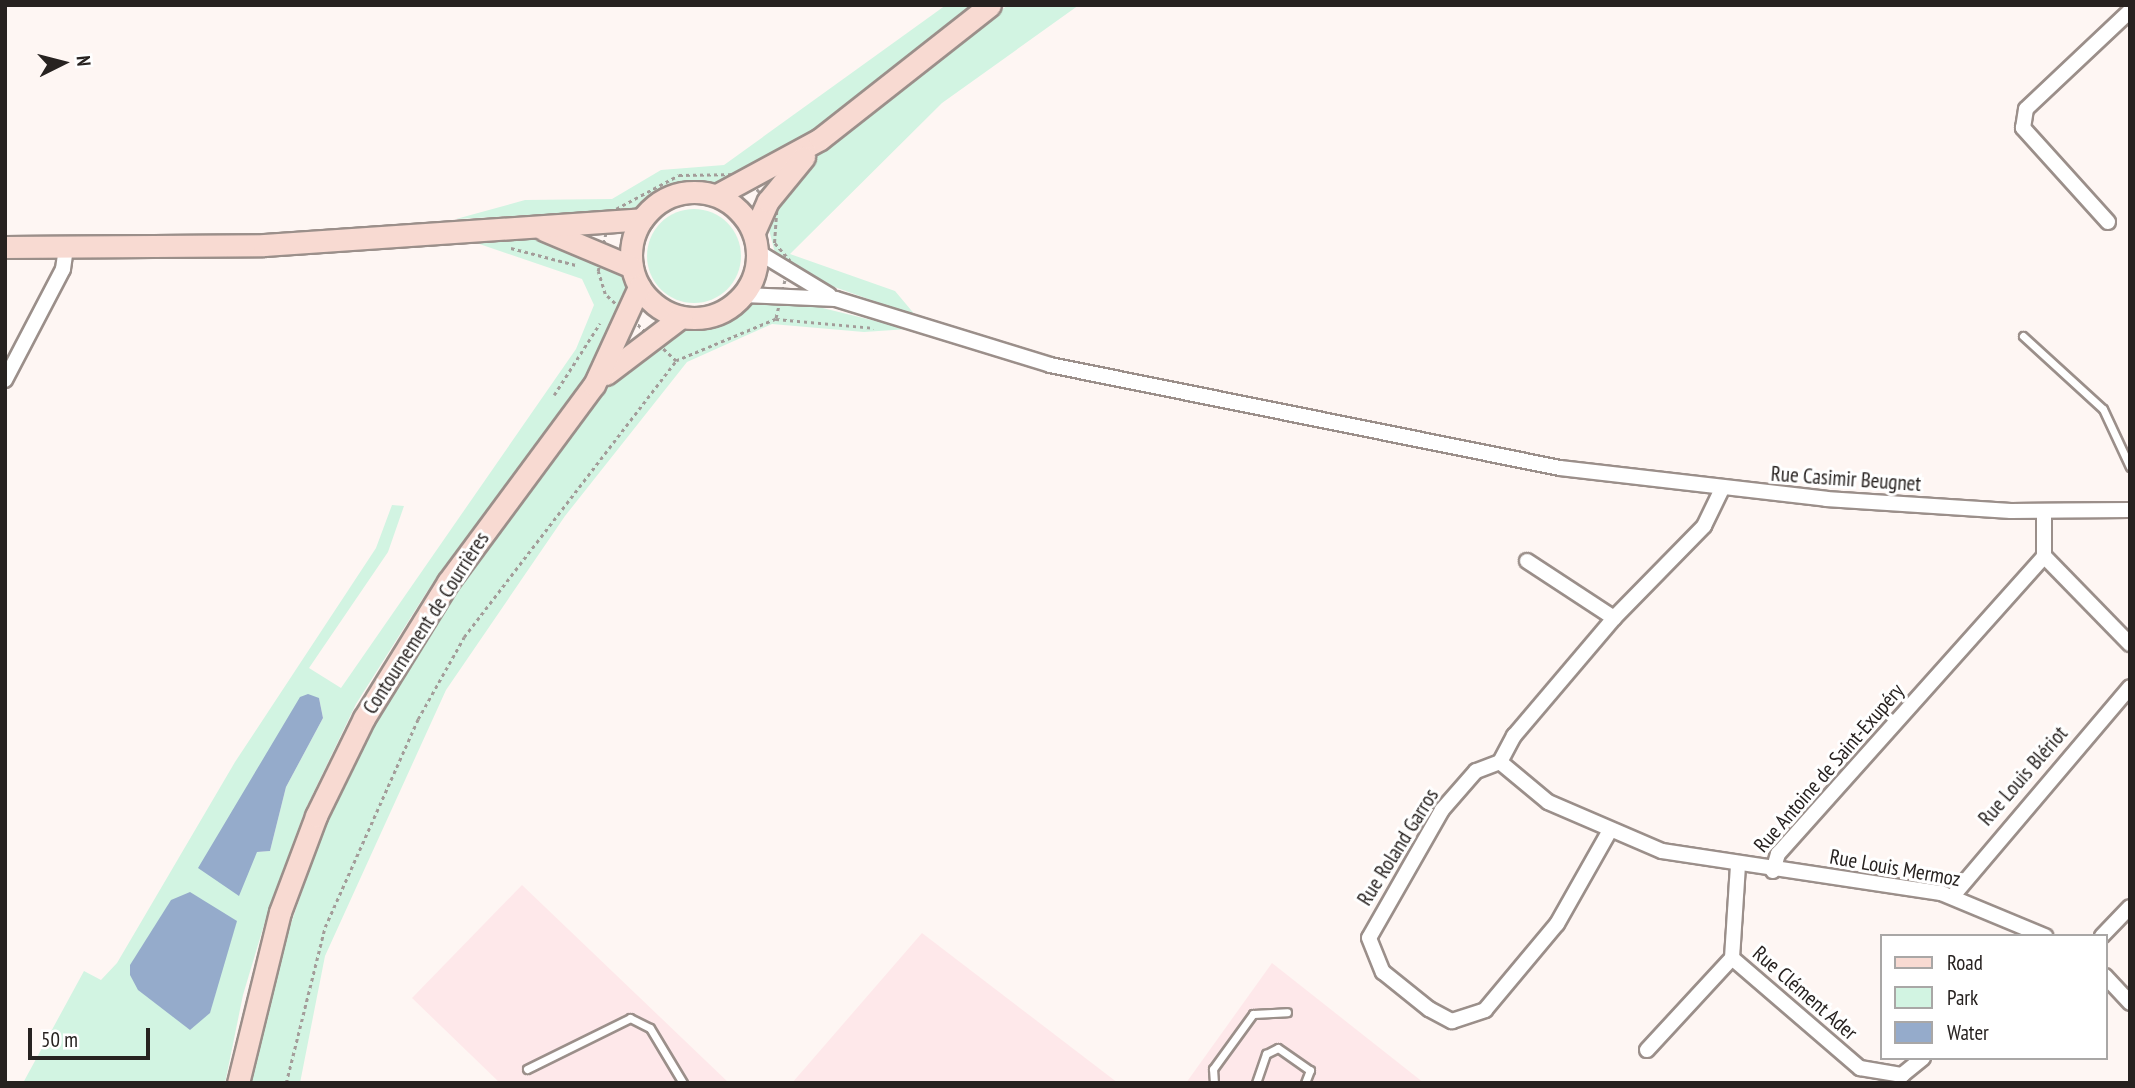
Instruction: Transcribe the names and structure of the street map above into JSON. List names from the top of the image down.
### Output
{
  "streets": {
    "main road": ["Contournement de Courrières"],
    "street": [
      "Rue Casimir Beugnet",
      "Rue Antoine de Saint-Exupéry",
      "Rue Louis Blériot",
      "Rue Roland Garros",
      "Rue Louis Mermoz",
      "Rue Clément Ader"
    ]
  },
  "crossings": [
    ["Rue Antoine de Saint-Exupéry", "Rue Roland Garros"],
    ["Rue Antoine de Saint-Exupéry", "Rue Louis Mermoz"],
    ["Rue Antoine de Saint-Exupéry", "Rue Clément Ader"],
    ["Rue Louis Blériot", "Rue Louis Mermoz"]
  ],
  "legend": ["Road", "Park", "Water"],
  "scale_bar": "50 m",
  "north": "right"
}
